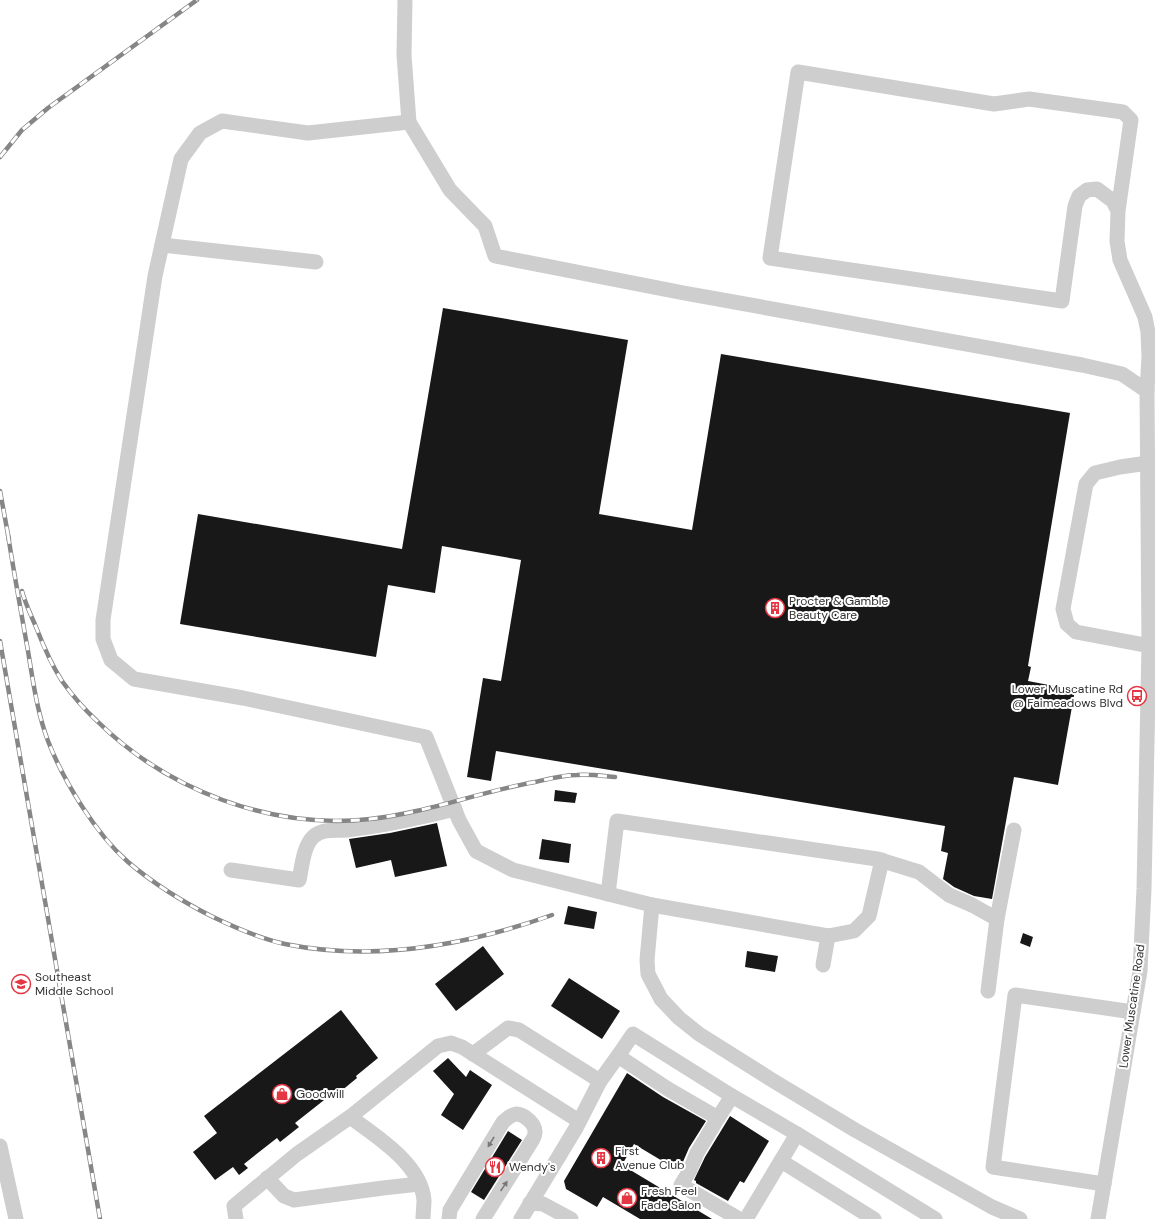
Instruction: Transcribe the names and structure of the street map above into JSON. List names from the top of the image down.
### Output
{
  "streets": {
    "street": ["Lower Muscatine Road"]
  },
  "places": {
    "building": ["Procter & Gamble Beauty Care", "First Avenue Club"],
    "bus stop": ["Lower Muscatine Rd @ Faimeadows Blvd"],
    "school or university": ["Southeast Middle School"],
    "shop": ["Goodwill", "Fresh Feel Fade Salon"],
    "restaurant": ["Wendy's"]
  }
}
